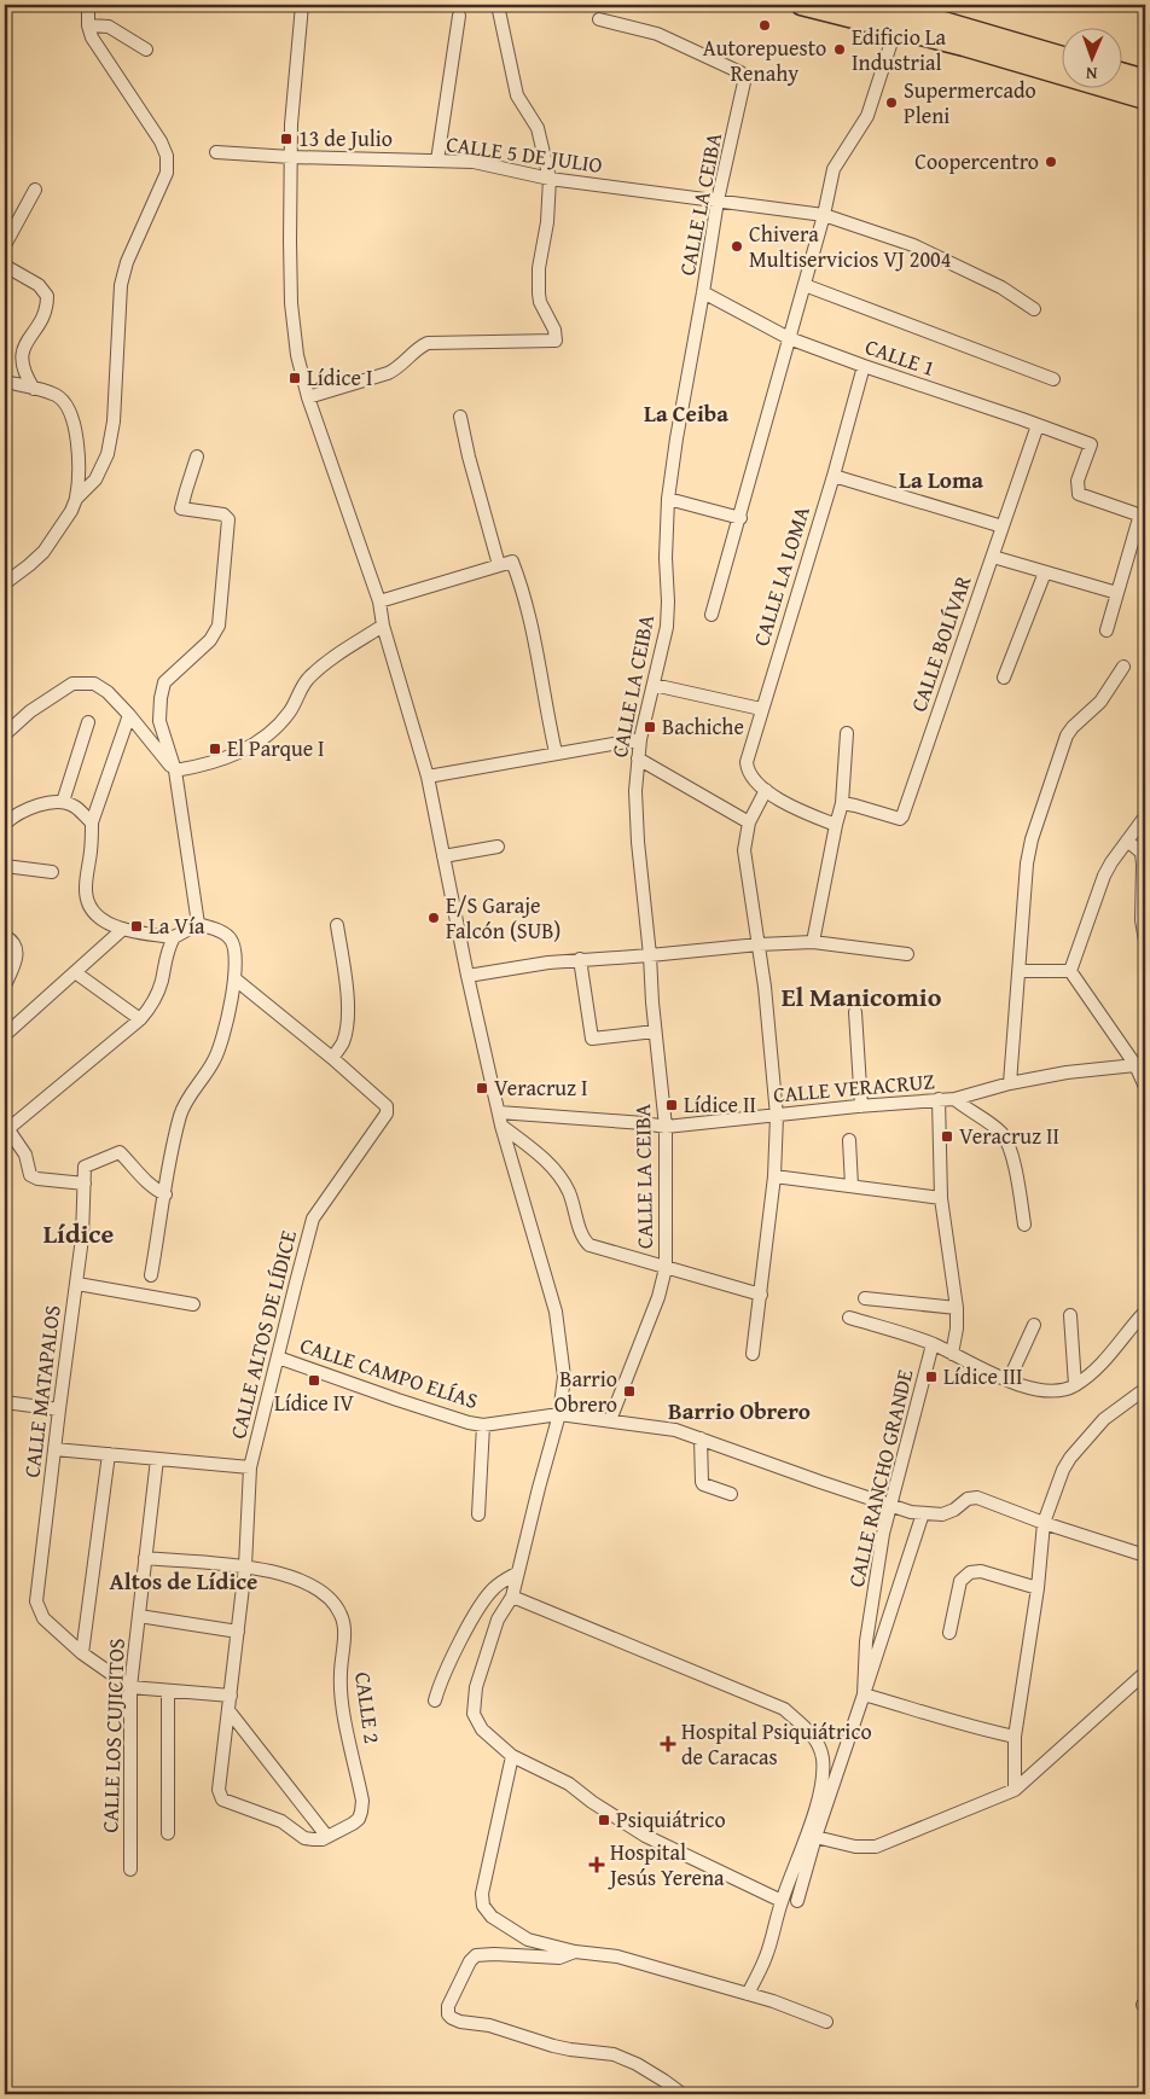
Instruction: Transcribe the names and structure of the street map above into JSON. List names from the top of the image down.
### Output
{
  "streets": {
    "street": [
      "CALLE 5 DE JULIO",
      "CALLE LA CEIBA",
      "CALLE 1",
      "CALLE LA LOMA",
      "CALLE BOLÍVAR",
      "CALLE VERACRUZ",
      "CALLE ALTOS DE LÍDICE",
      "CALLE CAMPO ELÍAS",
      "CALLE MATAPALOS",
      "CALLE RANCHO GRANDE",
      "CALLE 2",
      "CALLE LOS CUJICITOS"
    ]
  },
  "crossings": [
    ["CALLE 5 DE JULIO", "CALLE LA CEIBA"],
    ["CALLE LA CEIBA", "CALLE 1"],
    ["CALLE LA CEIBA", "CALLE VERACRUZ"],
    ["CALLE LA CEIBA", "CALLE CAMPO ELÍAS"],
    ["CALLE 1", "CALLE LA LOMA"],
    ["CALLE 1", "CALLE BOLÍVAR"],
    ["CALLE ALTOS DE LÍDICE", "CALLE CAMPO ELÍAS"],
    ["CALLE ALTOS DE LÍDICE", "CALLE MATAPALOS"],
    ["CALLE ALTOS DE LÍDICE", "CALLE 2"],
    ["CALLE CAMPO ELÍAS", "CALLE RANCHO GRANDE"],
    ["CALLE MATAPALOS", "CALLE LOS CUJICITOS"],
    ["CALLE 2", "CALLE LOS CUJICITOS"]
  ],
  "districts": [
    "La Ceiba",
    "La Loma",
    "El Manicomio",
    "Lídice",
    "Barrio Obrero",
    "Altos de Lídice"
  ],
  "places": {
    "other": [
      "Autorepuesto Renahy",
      "Edificio La Industrial",
      "Supermercado Pleni",
      "Coopercentro",
      "Chivera Multiservicios VJ 2004",
      "E/S Garaje Falcón (SUB)"
    ],
    "transit": [
      "13 de Julio",
      "Lídice I",
      "Bachiche",
      "El Parque I",
      "La Vía",
      "Veracruz I",
      "Lídice II",
      "Veracruz II",
      "Lídice III",
      "Lídice IV",
      "Barrio Obrero",
      "Psiquiátrico"
    ],
    "health": ["Hospital Psiquiátrico de Caracas", "Hospital Jesús Yerena"]
  },
  "north": "bottom"
}
